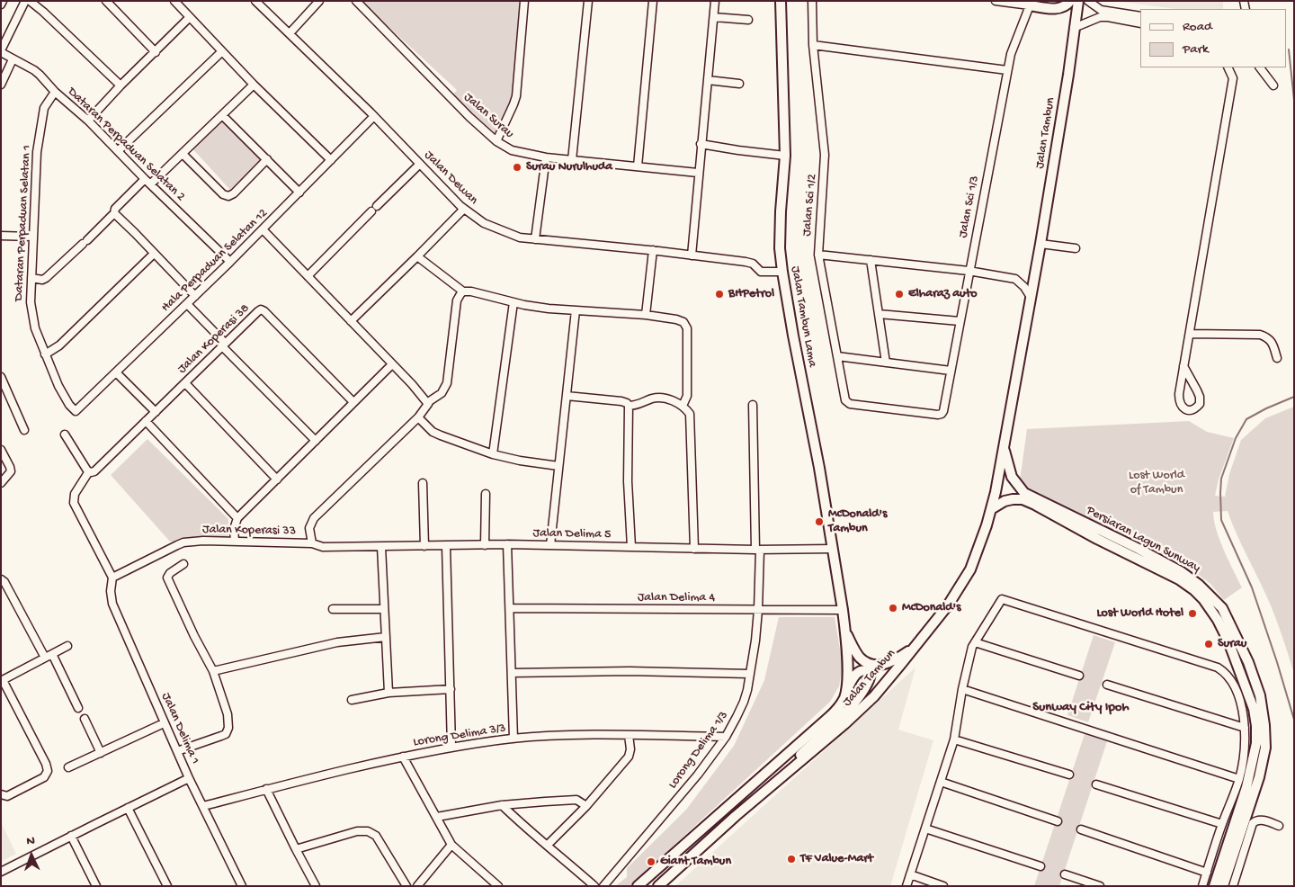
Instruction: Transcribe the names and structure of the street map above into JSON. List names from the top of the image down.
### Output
{
  "streets": {
    "main road": ["Jalan Tambun", "Jalan Tambun Lama", "Persiaran Lagun Sunway"],
    "street": [
      "Jalan Surau",
      "Dataran Perpaduan Selatan 2",
      "Jalan Dewan",
      "Jalan Sci 1/2",
      "Jalan Sci 1/3",
      "Dataran Perpaduan Selatan 1",
      "Hala Perpaduan Selatan 12",
      "Jalan Koperasi 38",
      "Jalan Koperasi 33",
      "Jalan Delima 5",
      "Jalan Delima 4",
      "Jalan Delima 1",
      "Lorong Delima 3/3",
      "Lorong Delima 1/3"
    ]
  },
  "crossings": [
    ["Jalan Tambun", "Persiaran Lagun Sunway"],
    ["Dataran Perpaduan Selatan 2", "Dataran Perpaduan Selatan 1"],
    ["Dataran Perpaduan Selatan 2", "Hala Perpaduan Selatan 12"],
    ["Jalan Dewan", "Hala Perpaduan Selatan 12"],
    ["Jalan Dewan", "Jalan Tambun Lama"],
    ["Jalan Sci 1/2", "Jalan Sci 1/3"],
    ["Dataran Perpaduan Selatan 1", "Hala Perpaduan Selatan 12"],
    ["Jalan Tambun Lama", "Jalan Delima 5"],
    ["Jalan Tambun Lama", "Jalan Delima 4"],
    ["Jalan Koperasi 33", "Jalan Delima 5"],
    ["Jalan Koperasi 33", "Jalan Delima 1"],
    ["Jalan Delima 5", "Lorong Delima 1/3"],
    ["Jalan Delima 4", "Lorong Delima 1/3"],
    ["Jalan Delima 1", "Lorong Delima 3/3"],
    ["Lorong Delima 3/3", "Lorong Delima 1/3"]
  ],
  "districts": ["Sunway City Ipoh"],
  "parks": ["Lost World of Tambun"],
  "places": [
    "Surau Nurulhuda",
    "BHPetrol",
    "Elharaz auto",
    "McDonald's Tambun",
    "McDonald's",
    "Lost World Hotel",
    "Surau",
    "TF Value-Mart",
    "Giant Tambun"
  ],
  "legend": ["Road", "Park"],
  "north": "top"
}
